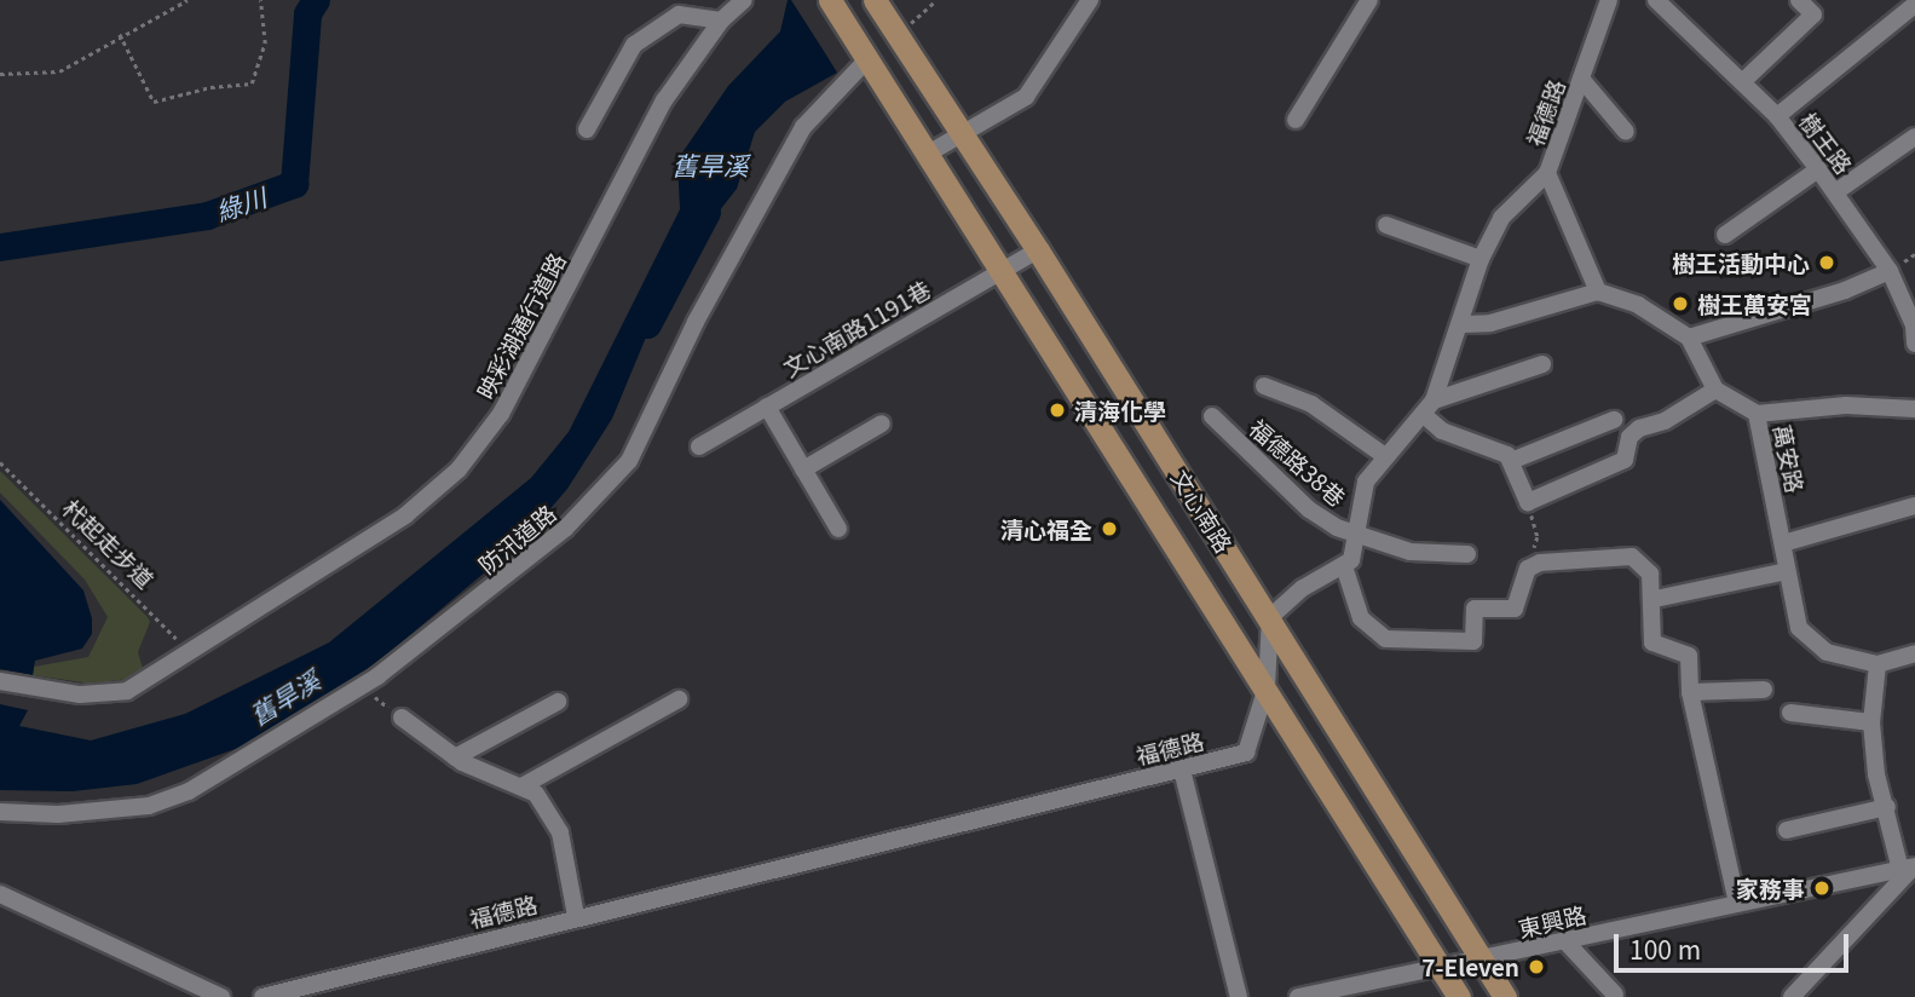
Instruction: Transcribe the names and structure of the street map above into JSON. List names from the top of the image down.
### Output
{
  "streets": {
    "main road": ["文心南路"],
    "street": [
      "福德路",
      "樹王路",
      "映彩湖通行道路",
      "文心南路1191巷",
      "萬安路",
      "福德路38巷",
      "防汛道路",
      "東興路"
    ],
    "path": ["杙起走步道"]
  },
  "crossings": [
    ["福德路", "福德路38巷"],
    ["福德路", "文心南路"],
    ["映彩湖通行道路", "杙起走步道"],
    ["文心南路1191巷", "文心南路"],
    ["文心南路", "防汛道路"],
    ["文心南路", "東興路"]
  ],
  "water": ["舊旱溪", "綠川"],
  "places": [
    "樹王活動中心",
    "樹王萬安宮",
    "清海化學",
    "清心福全",
    "家務事",
    "7-Eleven"
  ],
  "scale_bar": "100 m"
}
